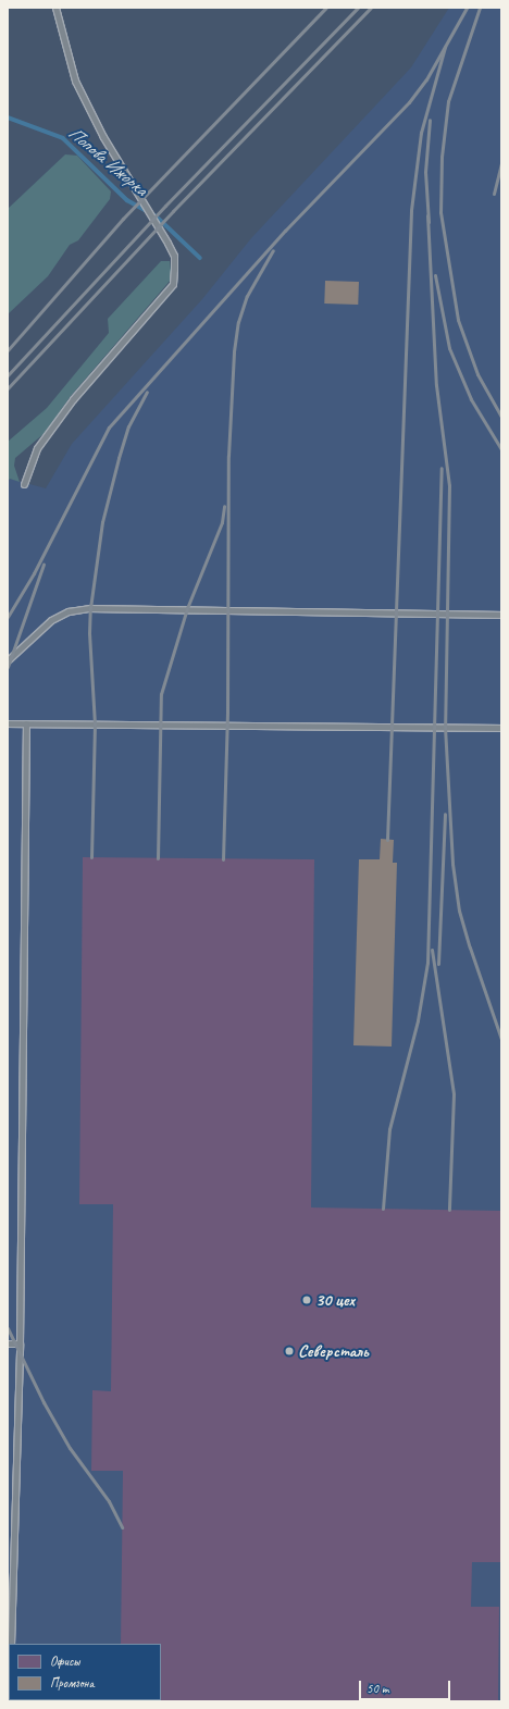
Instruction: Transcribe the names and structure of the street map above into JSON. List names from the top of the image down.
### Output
{
  "water": ["Попова Ижорка"],
  "places": ["30 цех", "Северсталь"],
  "legend": ["Офисы", "Промзона"],
  "scale_bar": "50 m"
}
